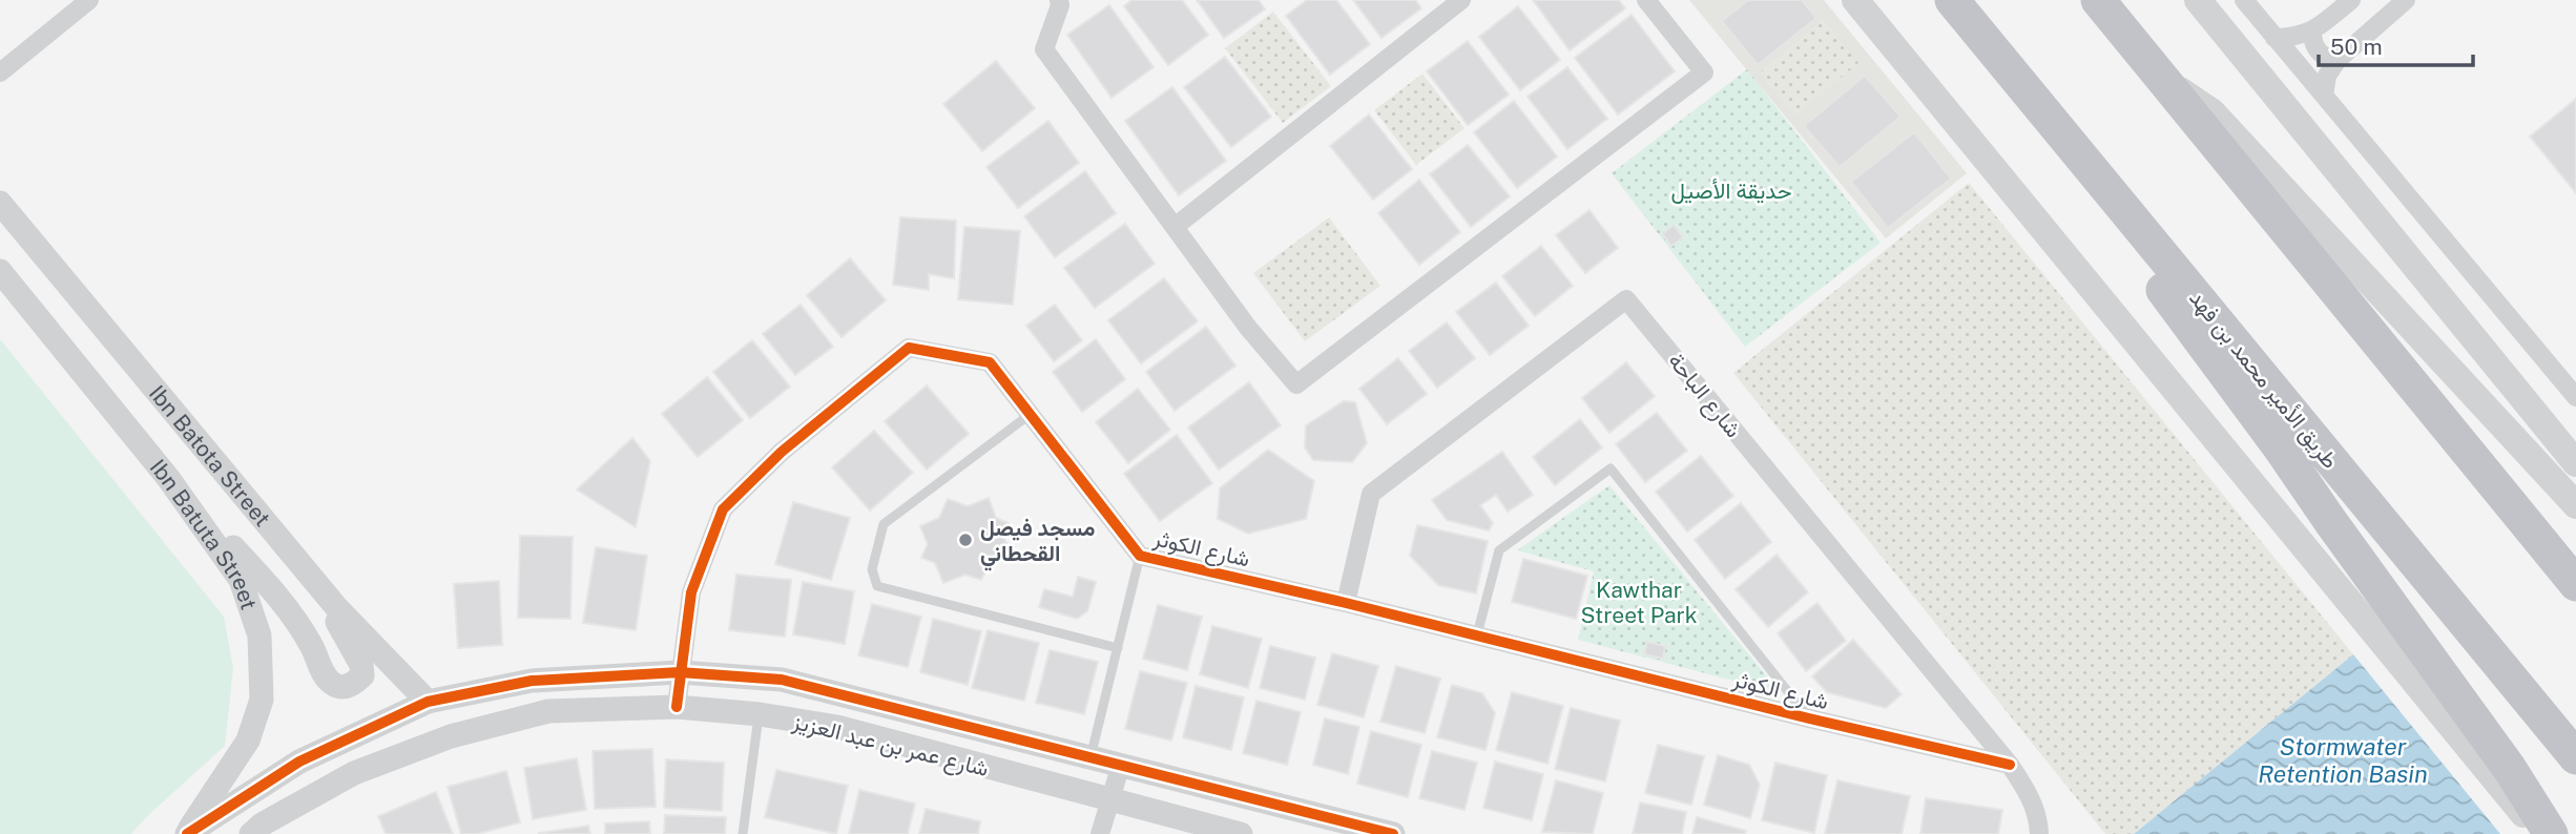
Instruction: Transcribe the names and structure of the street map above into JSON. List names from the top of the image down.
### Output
{
  "streets": {
    "highway": ["طريق الأمير محمد بن فهد"],
    "street": [
      "شارع الباحة",
      "Ibn Batota Street",
      "Ibn Batuta Street",
      "شارع الكوثر",
      "شارع عمر بن عبد العزيز"
    ]
  },
  "crossings": [
    ["شارع الباحة", "شارع الكوثر"],
    ["شارع الكوثر", "شارع عمر بن عبد العزيز"]
  ],
  "water": ["Stormwater Retention Basin"],
  "parks": ["حديقة الأصيل", "Kawthar Street Park"],
  "places": ["مسجد فيصل القحطاني"],
  "scale_bar": "50 m"
}
